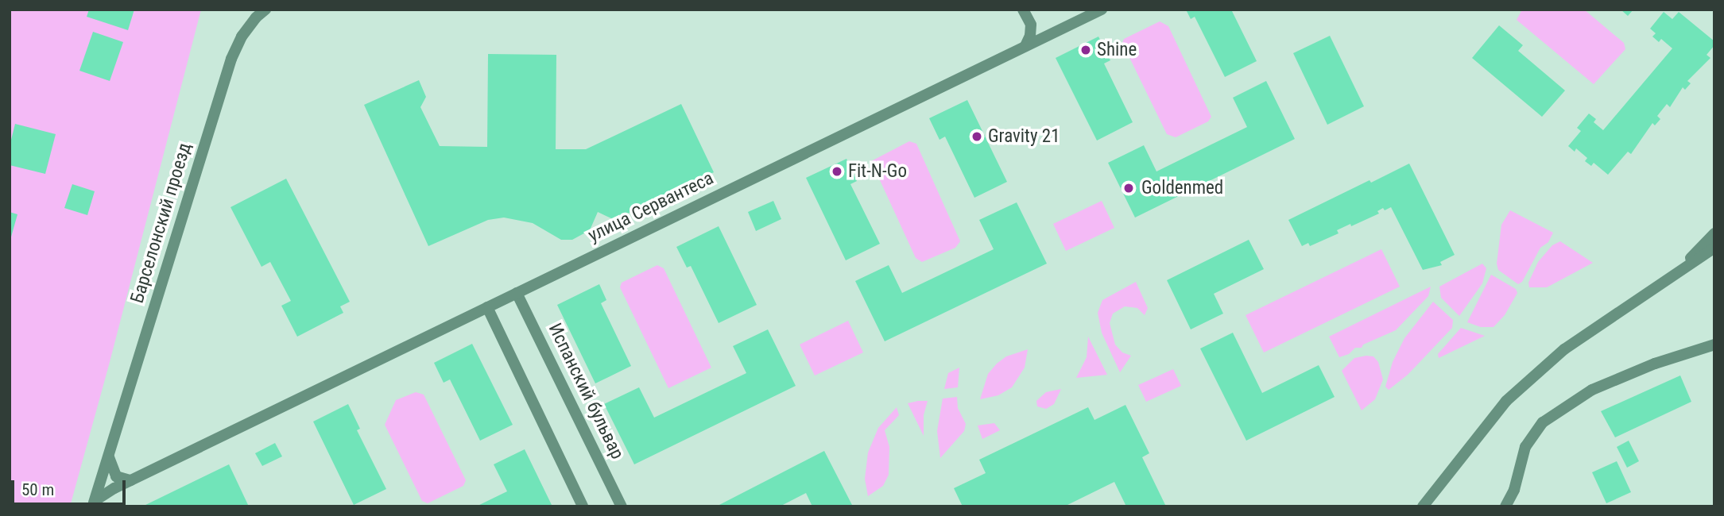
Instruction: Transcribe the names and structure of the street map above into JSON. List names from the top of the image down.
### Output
{
  "streets": {
    "street": ["улица Сервантеса", "Барселонский проезд", "Испанский бульвар"]
  },
  "crossings": [
    ["улица Сервантеса", "Барселонский проезд"],
    ["улица Сервантеса", "Испанский бульвар"]
  ],
  "places": [
    "Shine",
    "Gravity 21",
    "Fit-N-Go",
    "Goldenmed"
  ],
  "scale_bar": "50 m"
}
